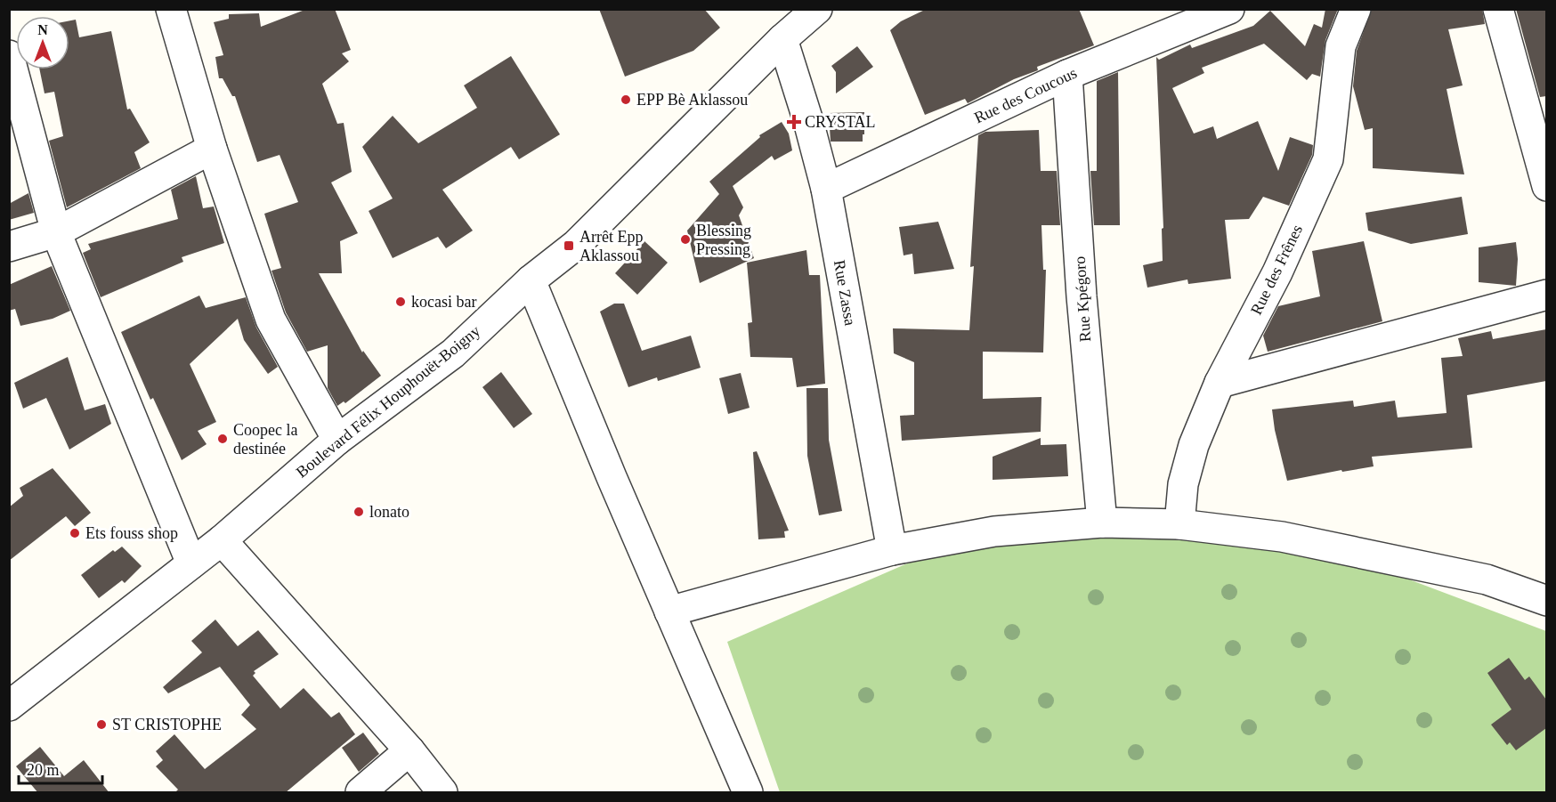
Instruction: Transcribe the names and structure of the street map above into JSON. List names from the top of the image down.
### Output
{
  "streets": {
    "street": [
      "Rue des Coucous",
      "Rue des Frênes",
      "Rue Zassa",
      "Rue Kpégoro",
      "Boulevard Félix Houphouët-Boigny"
    ]
  },
  "crossings": [
    ["Rue des Coucous", "Rue Zassa"],
    ["Rue des Coucous", "Rue Kpégoro"],
    ["Rue Zassa", "Boulevard Félix Houphouët-Boigny"]
  ],
  "places": {
    "other": [
      "EPP Bè Aklassou",
      "Blessing Pressing",
      "kocasi bar",
      "Coopec la destinée",
      "lonato",
      "Ets fouss shop",
      "ST CRISTOPHE"
    ],
    "health": ["CRYSTAL"],
    "transit": ["Arrêt Epp Aklassou"]
  },
  "scale_bar": "20 m",
  "north": "top"
}
